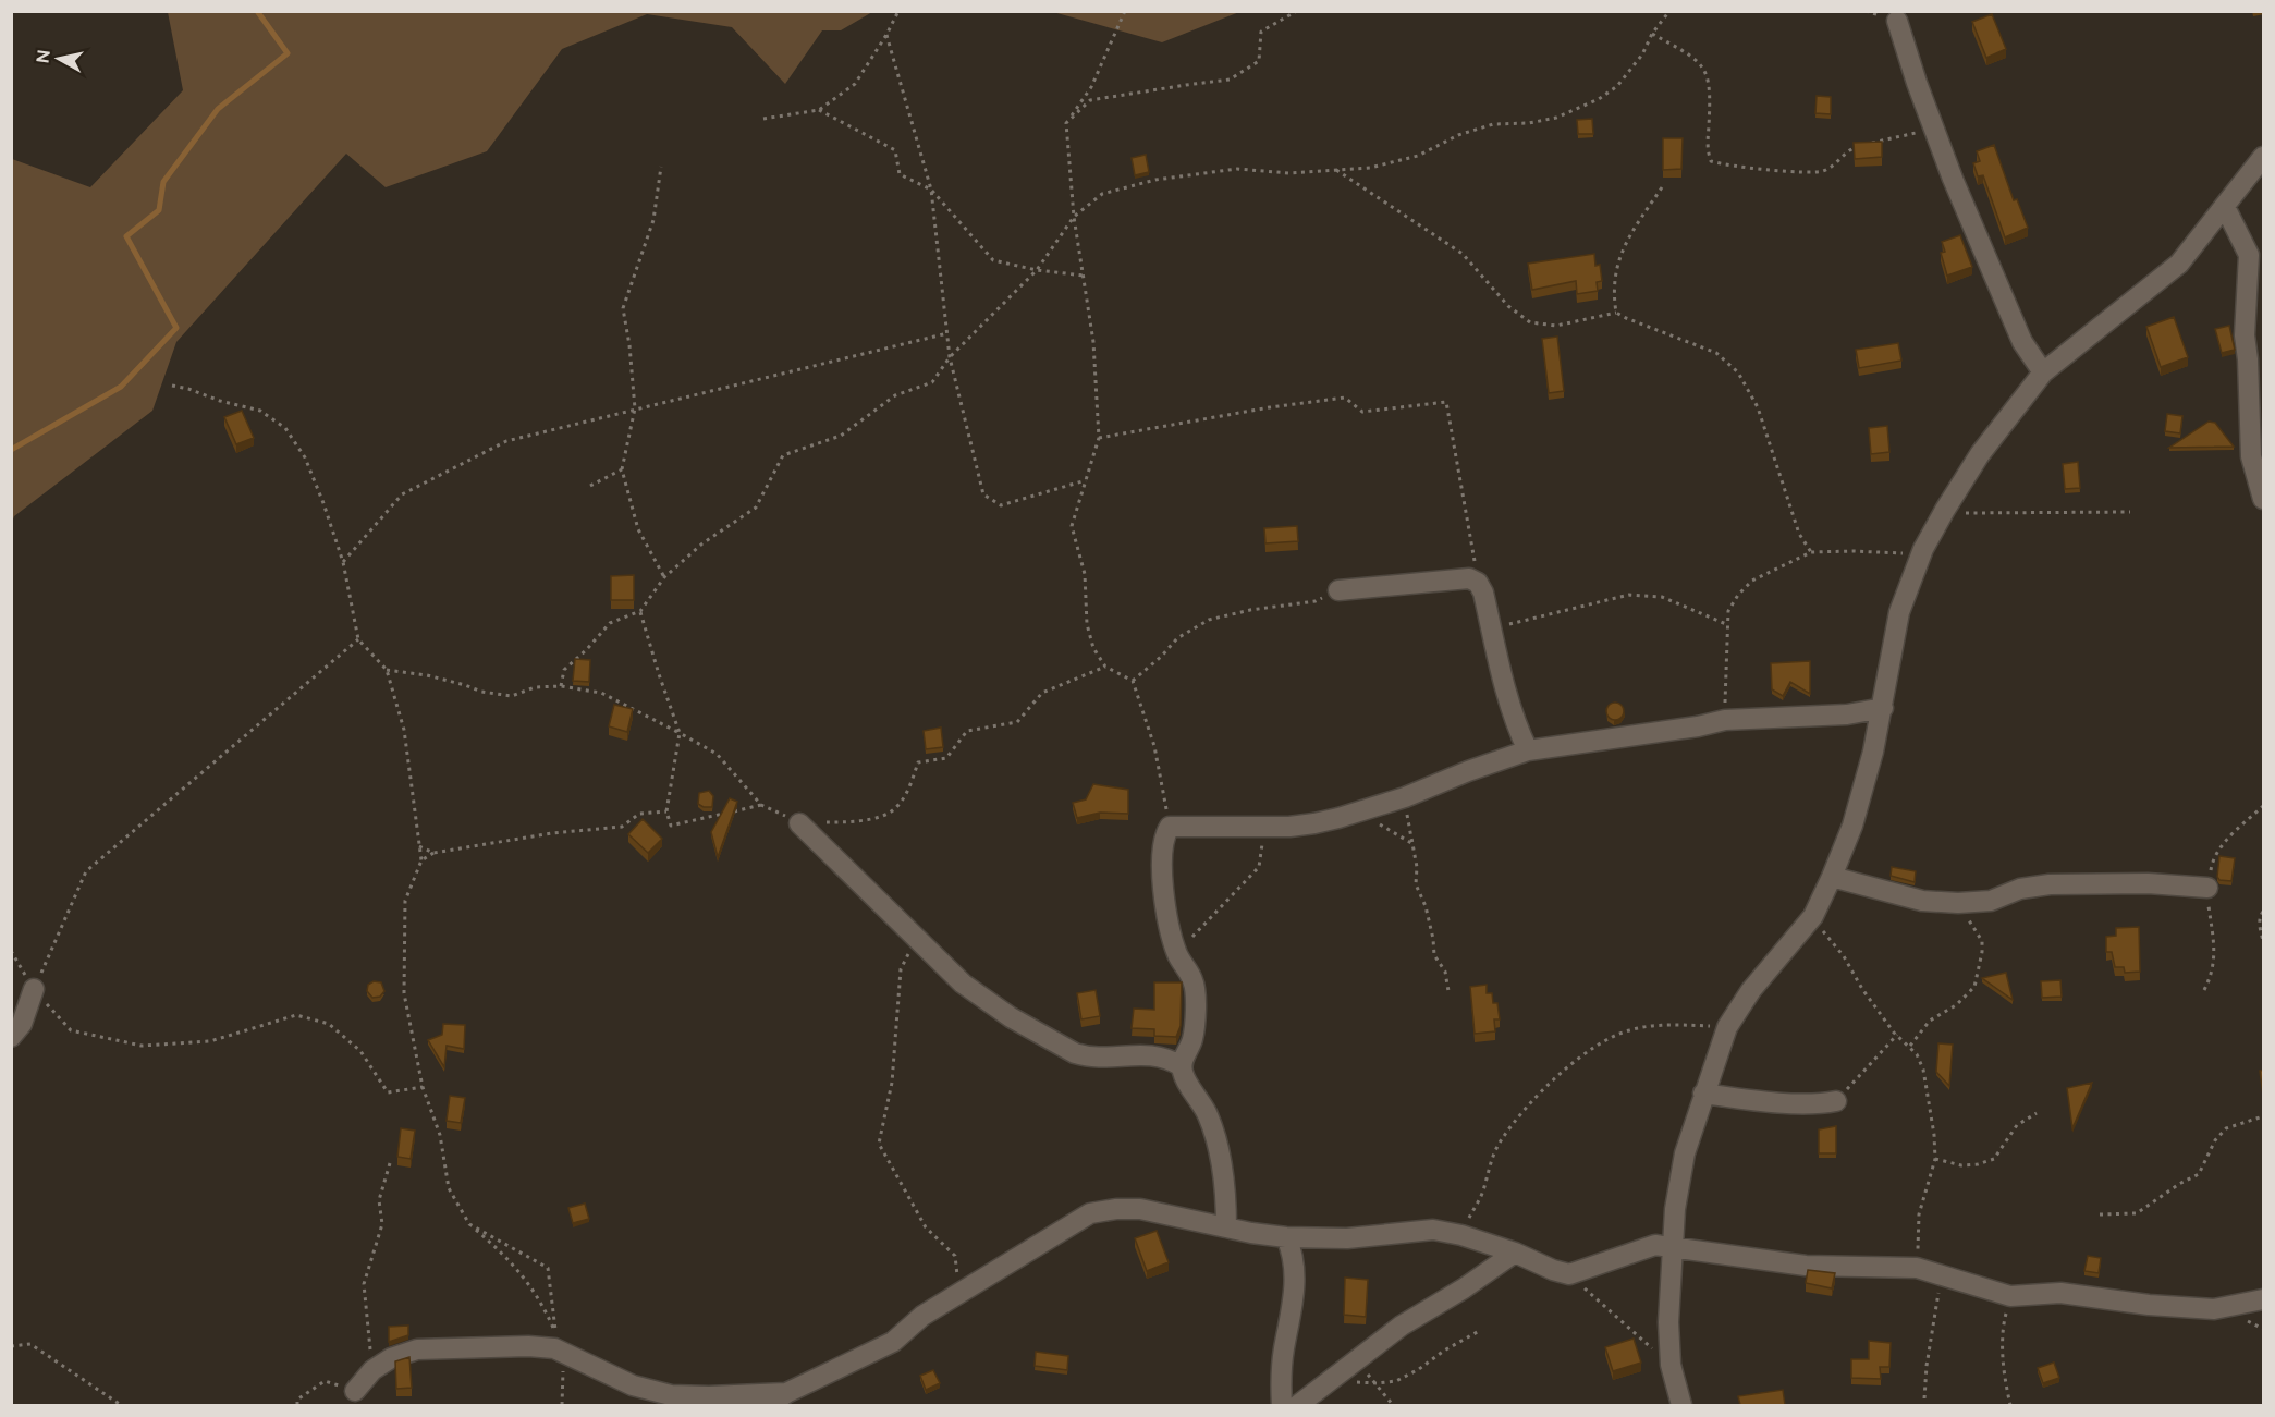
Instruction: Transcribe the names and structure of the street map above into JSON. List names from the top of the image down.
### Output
{
  "north": "left"
}
